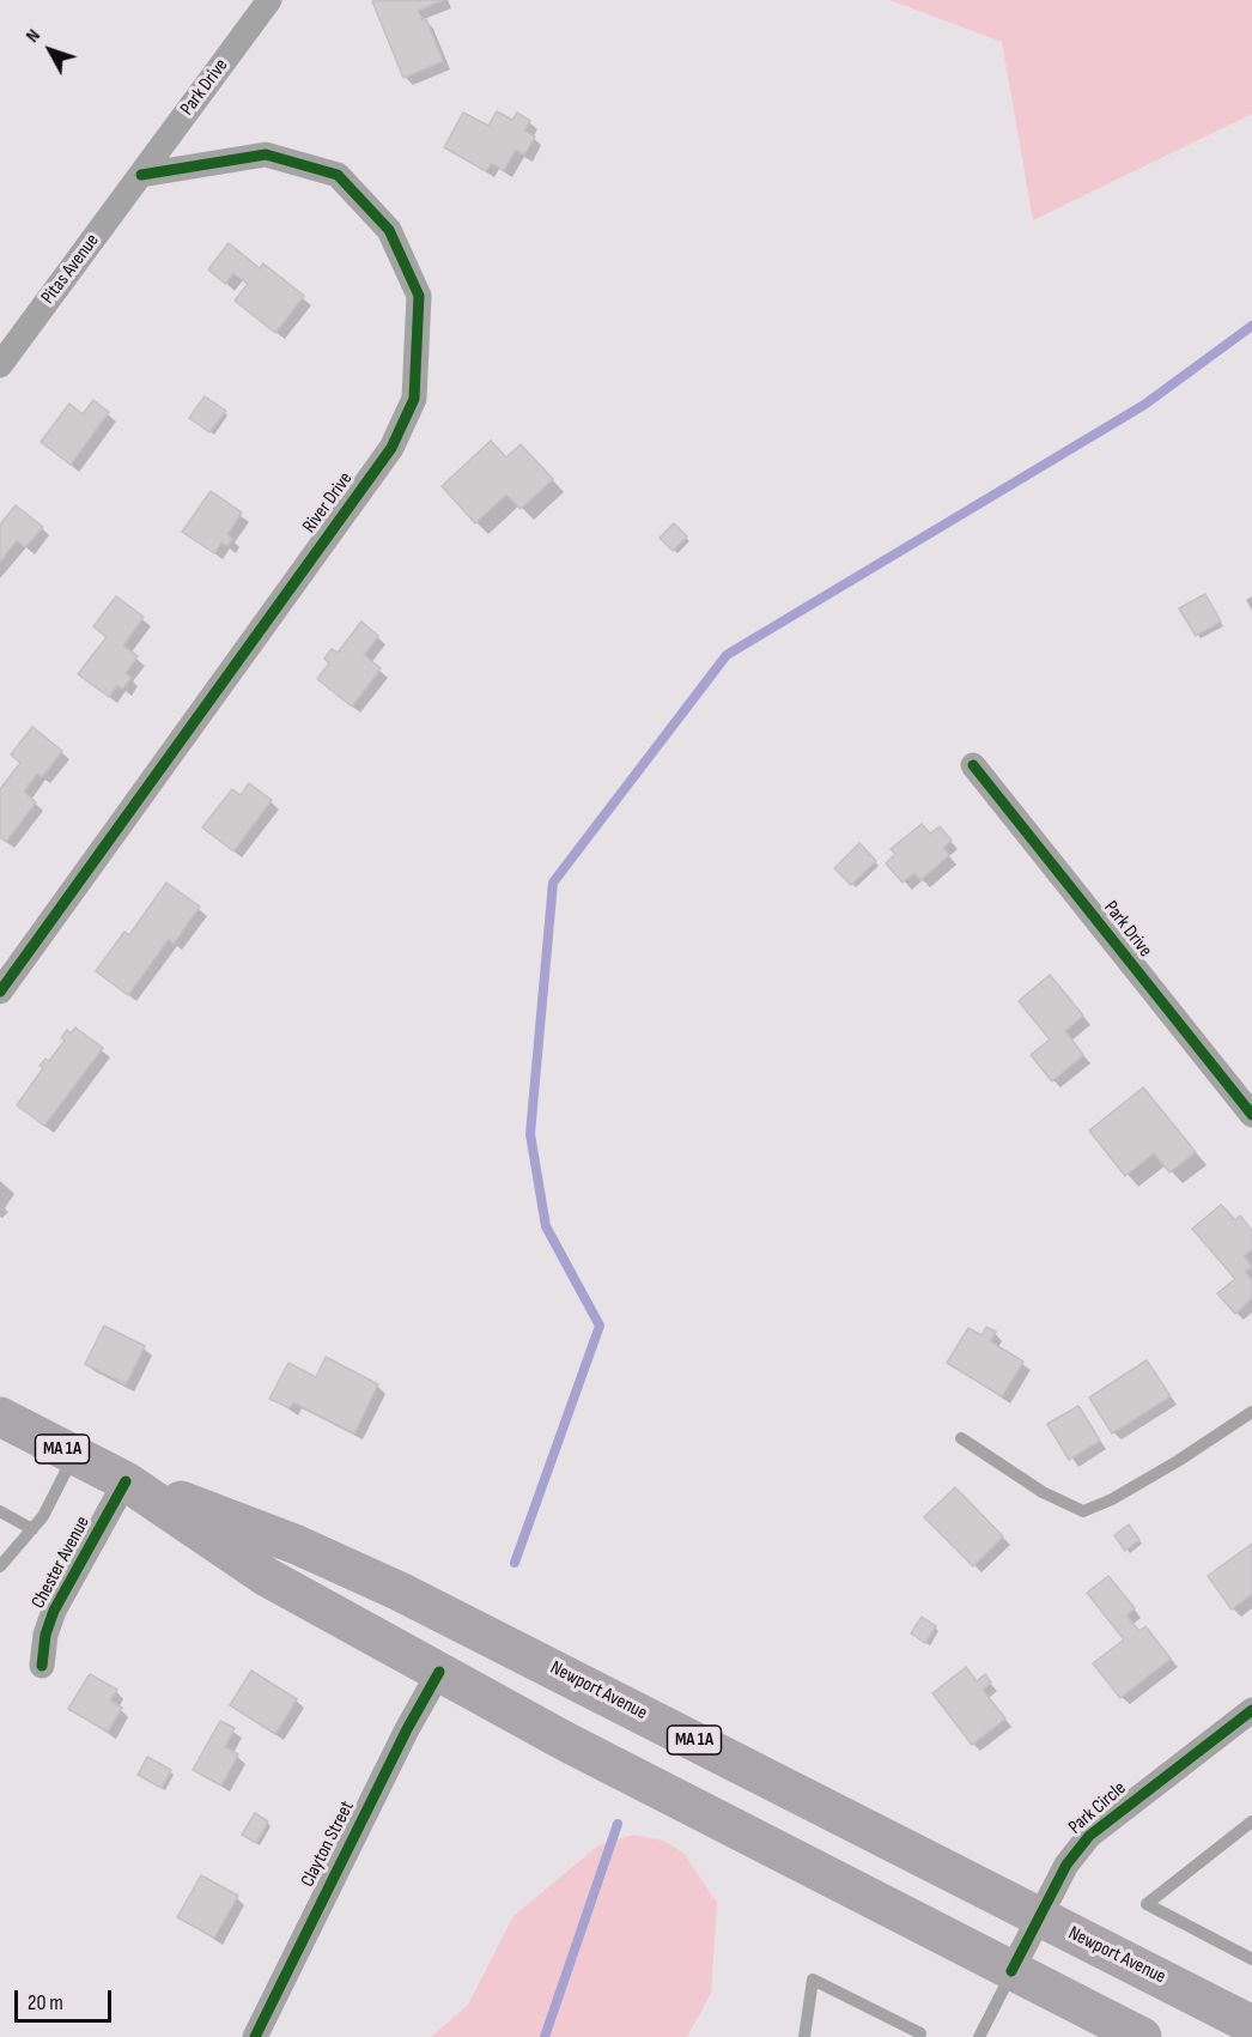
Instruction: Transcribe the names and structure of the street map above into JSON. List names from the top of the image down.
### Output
{
  "streets": {
    "main road": ["MA 1A", "Newport Avenue"],
    "street": [
      "Park Drive",
      "Pitas Avenue",
      "River Drive",
      "Chester Avenue",
      "Park Circle",
      "Clayton Street"
    ]
  },
  "crossings": [
    ["Park Drive", "Pitas Avenue"],
    ["Park Drive", "River Drive"],
    ["Pitas Avenue", "River Drive"],
    ["Chester Avenue", "Newport Avenue"],
    ["Newport Avenue", "Park Circle"],
    ["Newport Avenue", "Clayton Street"]
  ],
  "scale_bar": "20 m",
  "north": "top left"
}
